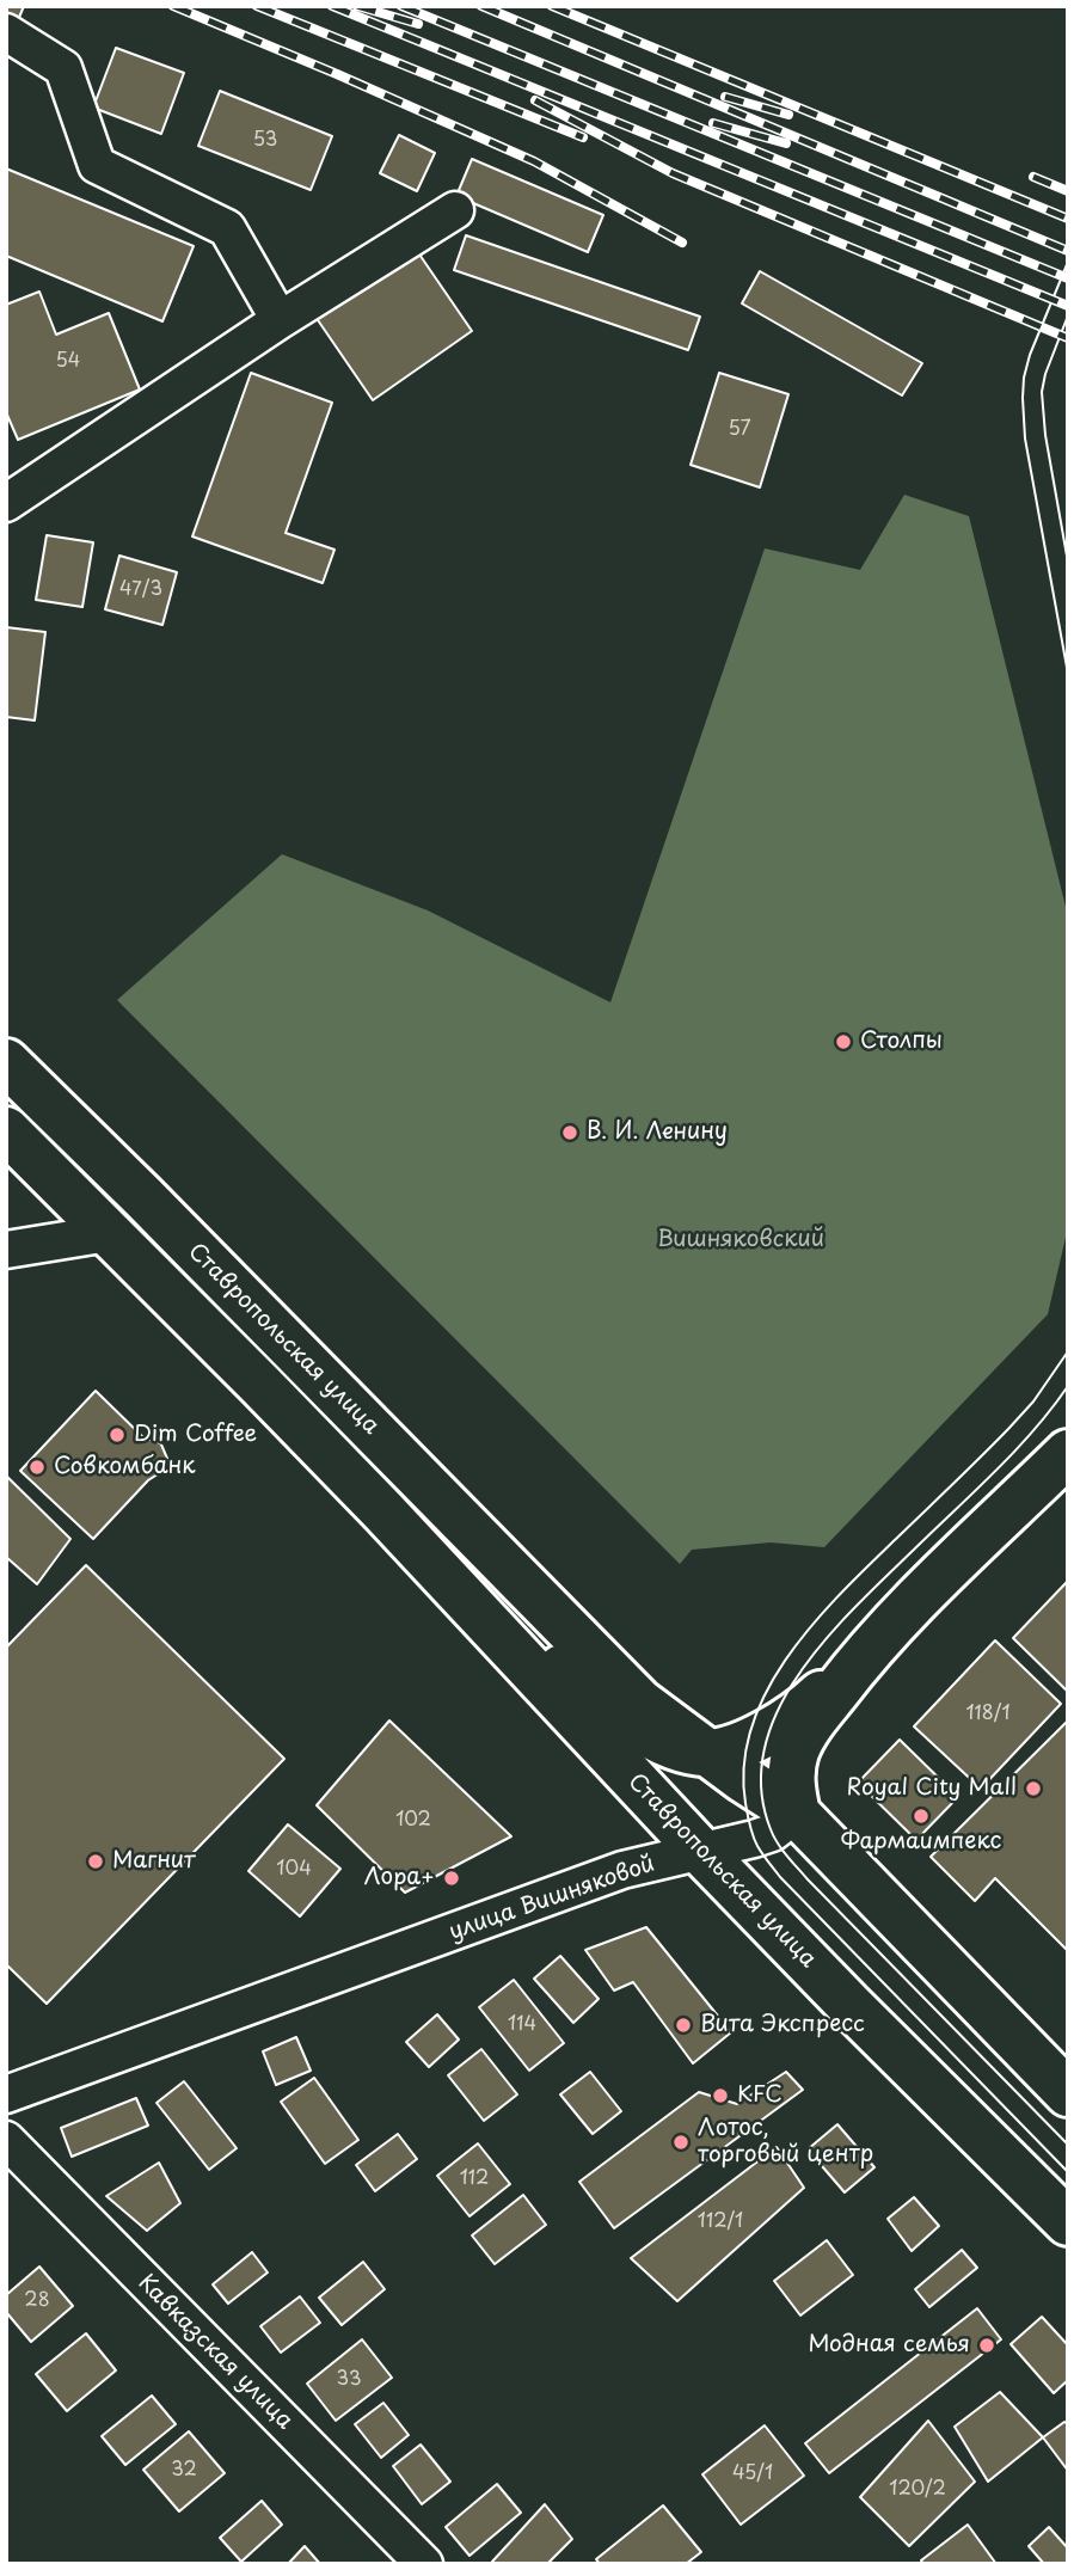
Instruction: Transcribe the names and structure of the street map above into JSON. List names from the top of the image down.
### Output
{
  "streets": {
    "main road": ["Ставропольская улица"],
    "street": ["улица Вишняковой", "Кавказская улица"]
  },
  "crossings": [
    ["Ставропольская улица", "улица Вишняковой"]
  ],
  "parks": ["Вишняковский"],
  "places": [
    "Столпы",
    "В. И. Ленину",
    "Dim Coffee",
    "Совкомбанк",
    "Royal City Mall",
    "Фармаимпекс",
    "Магнит",
    "Лора+",
    "Вита Экспресс",
    "KFC",
    "Лотос, торговый центр",
    "Модная семья"
  ],
  "house_numbers": [
    "53",
    "54",
    "57",
    "47/3",
    "118/1",
    "102",
    "104",
    "114",
    "112",
    "112/1",
    "28",
    "33",
    "32",
    "45/1",
    "120/2"
  ]
}
